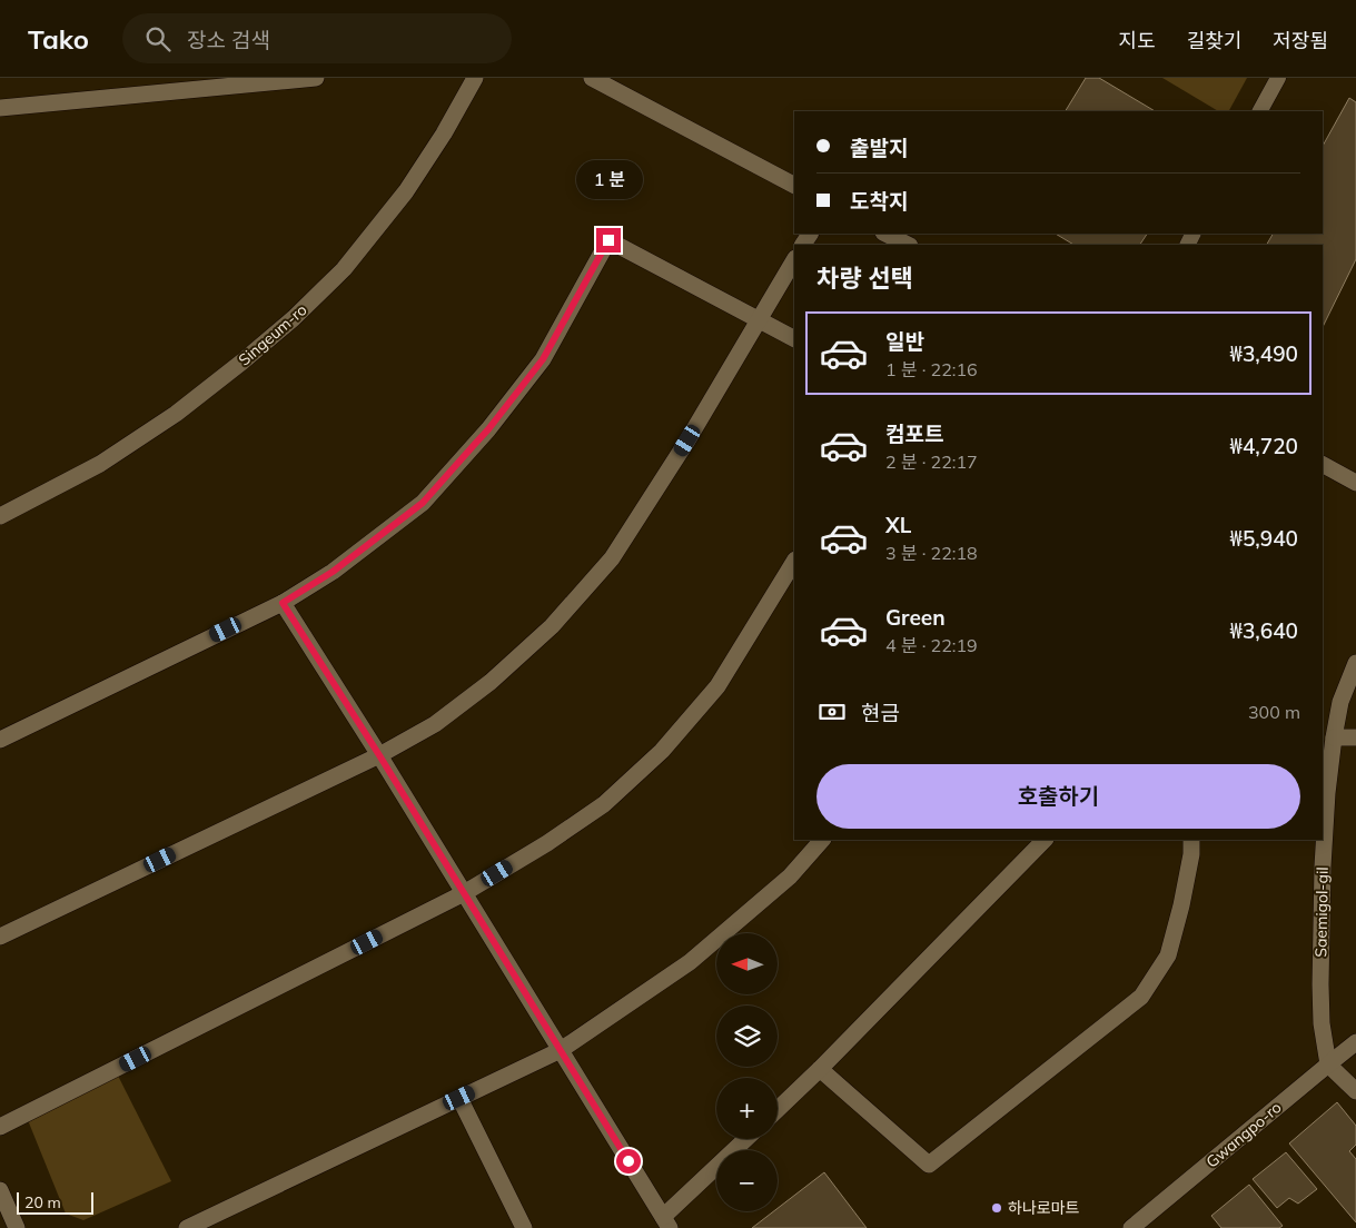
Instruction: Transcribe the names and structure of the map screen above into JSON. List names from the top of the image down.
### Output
{
  "streets": {
    "street": ["Singeum-ro", "Saemigol-gil", "Gwangpo-ro"]
  },
  "crossings": [
    ["Saemigol-gil", "Gwangpo-ro"]
  ],
  "places": ["하나로마트"],
  "scale_bar": "20 m",
  "north": "left",
  "page": {
    "header": "Tako",
    "search": "장소 검색",
    "nav": ["지도", "길찾기", "저장됨"],
    "banner": ["출발지", "도착지"],
    "bubble": "1 분",
    "heading": "차량 선택",
    "list": [
      {
        "name": "일반",
        "note": "1 분 · 22:16",
        "value": "₩3,490"
      },
      {
        "name": "컴포트",
        "note": "2 분 · 22:17",
        "value": "₩4,720"
      },
      {
        "name": "XL",
        "note": "3 분 · 22:18",
        "value": "₩5,940"
      },
      {
        "name": "Green",
        "note": "4 분 · 22:19",
        "value": "₩3,640"
      }
    ],
    "pay": ["현금", "300 m"],
    "buttons": "호출하기",
    "map_buttons": ["+", "−"],
    "scale": "20 m"
  }
}
